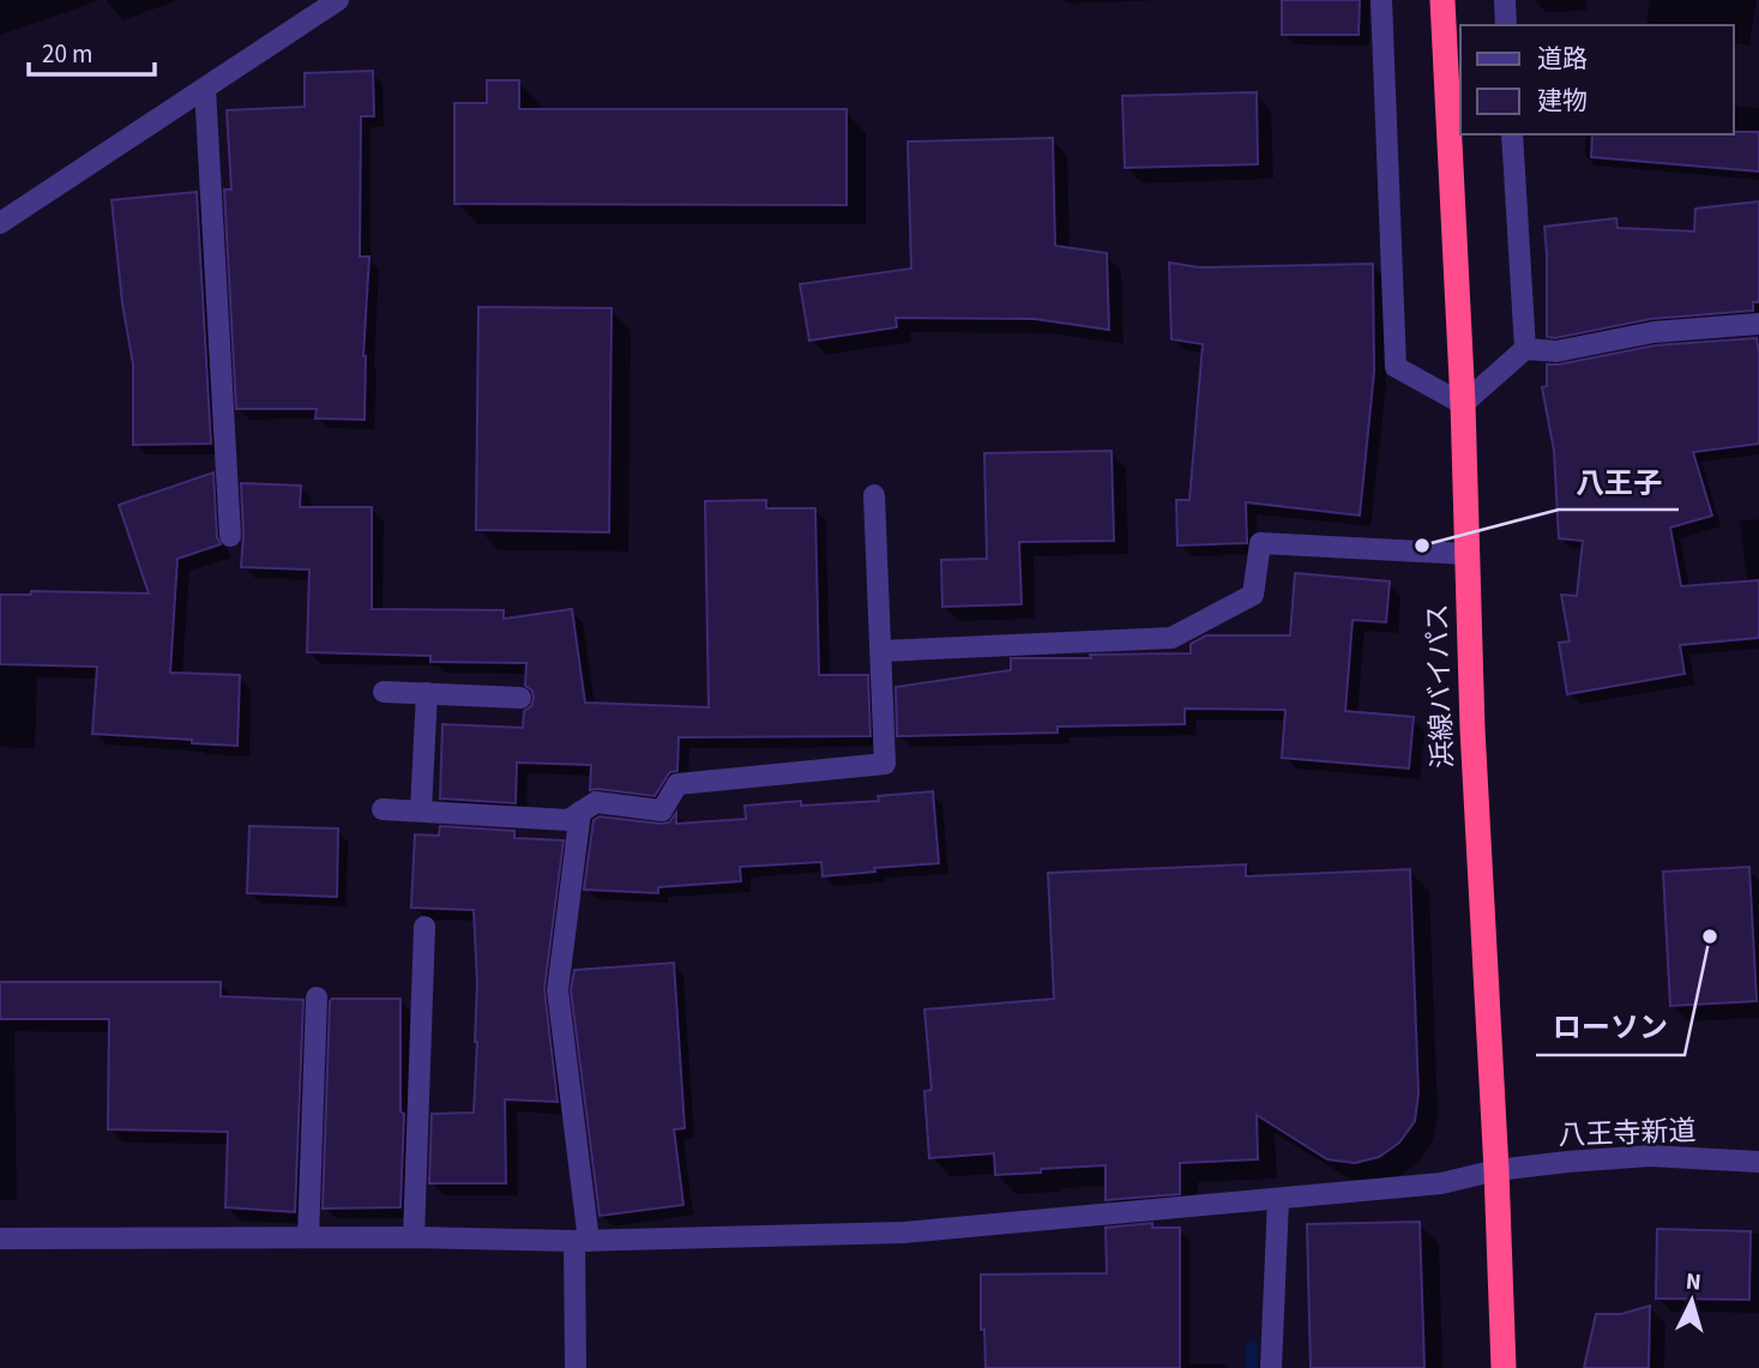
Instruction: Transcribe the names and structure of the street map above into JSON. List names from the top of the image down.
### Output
{
  "streets": {
    "highway": ["浜線バイパス"],
    "street": ["八王寺新道"]
  },
  "crossings": [
    ["浜線バイパス", "八王寺新道"]
  ],
  "places": ["八王子", "ローソン"],
  "legend": ["道路", "建物"],
  "scale_bar": "20 m",
  "north": "top"
}
